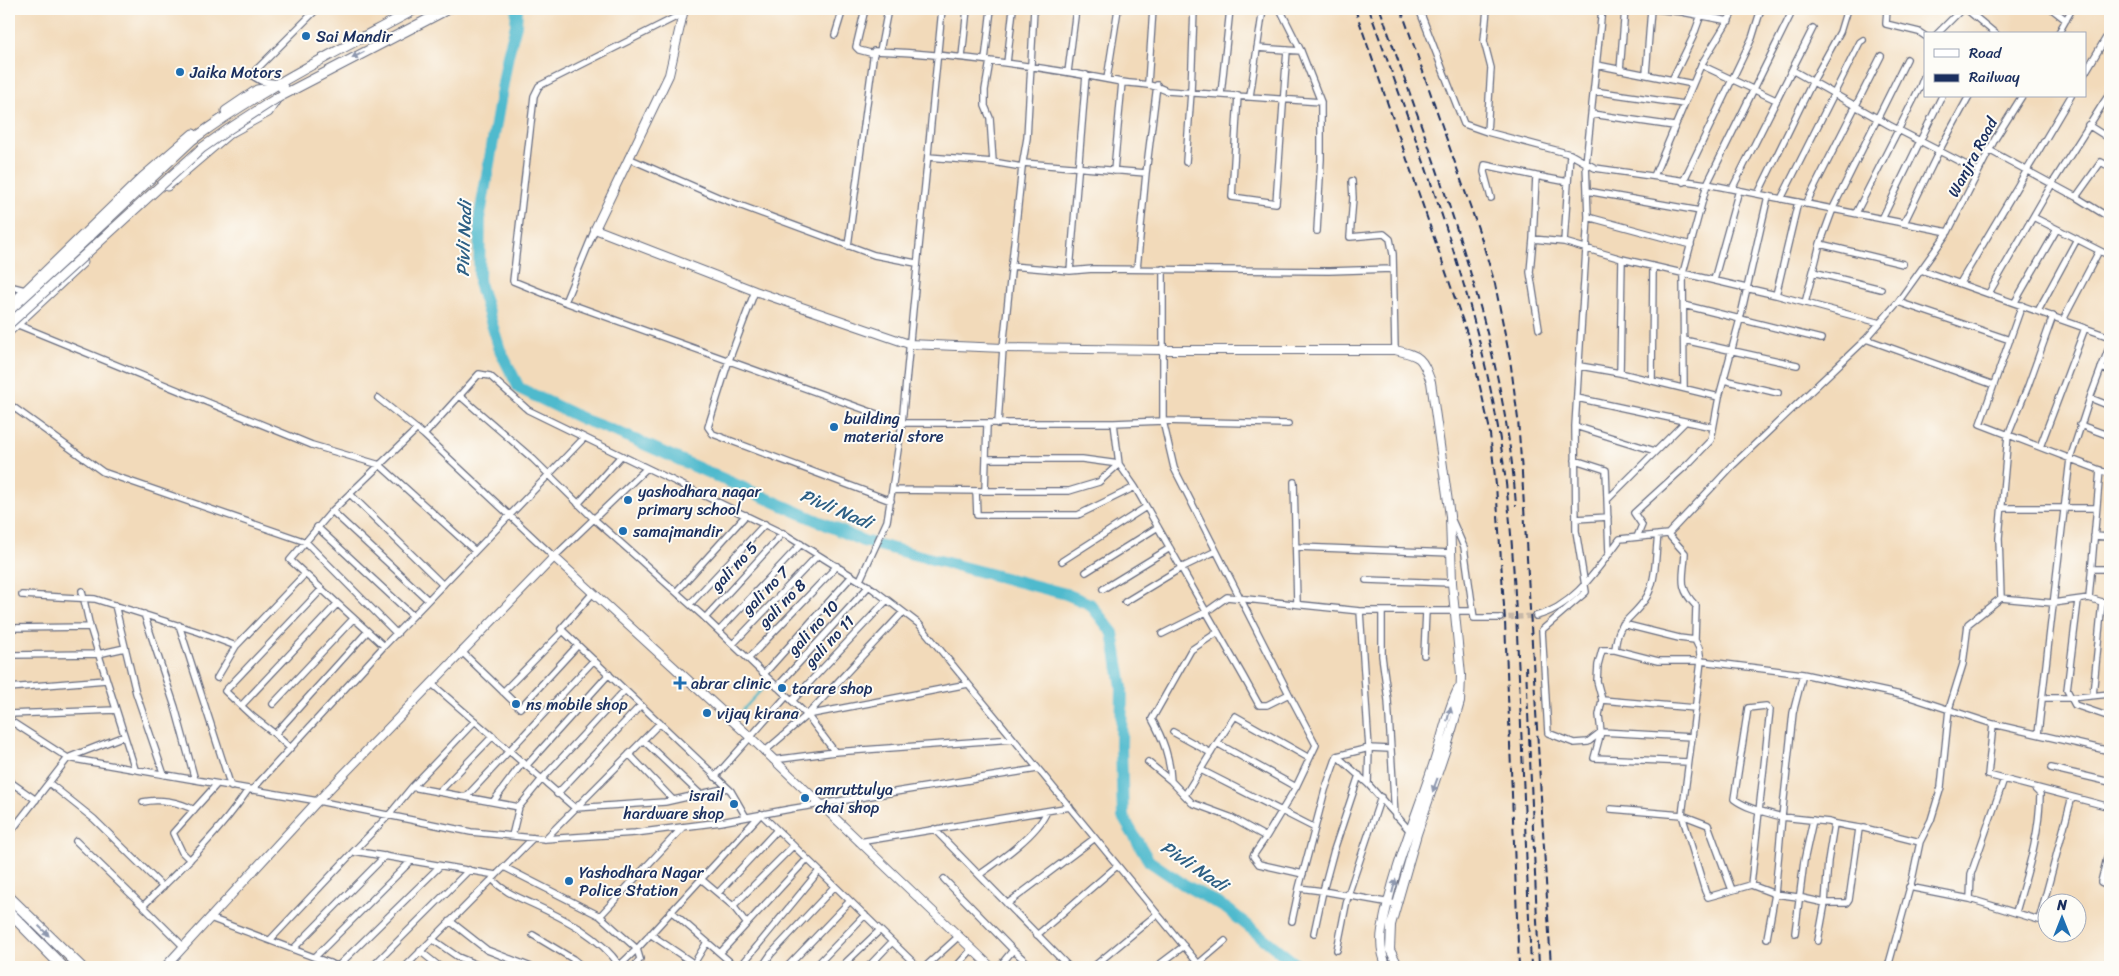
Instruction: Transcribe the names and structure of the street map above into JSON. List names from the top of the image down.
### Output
{
  "streets": {
    "street": [
      "Wanjra Road",
      "gali no 5",
      "gali no 7",
      "gali no 8",
      "gali no 10",
      "gali no 11"
    ]
  },
  "water": ["Pivli Nadi"],
  "places": {
    "other": [
      "Sai Mandir",
      "Jaika Motors",
      "building material store",
      "yashodhara nagar primary school",
      "samajmandir",
      "tarare shop",
      "ns mobile shop",
      "vijay kirana",
      "amruttulya chai shop",
      "israil hardware shop",
      "Yashodhara Nagar Police Station"
    ],
    "health": ["abrar clinic"]
  },
  "legend": ["Road", "Railway"],
  "north": "top"
}
